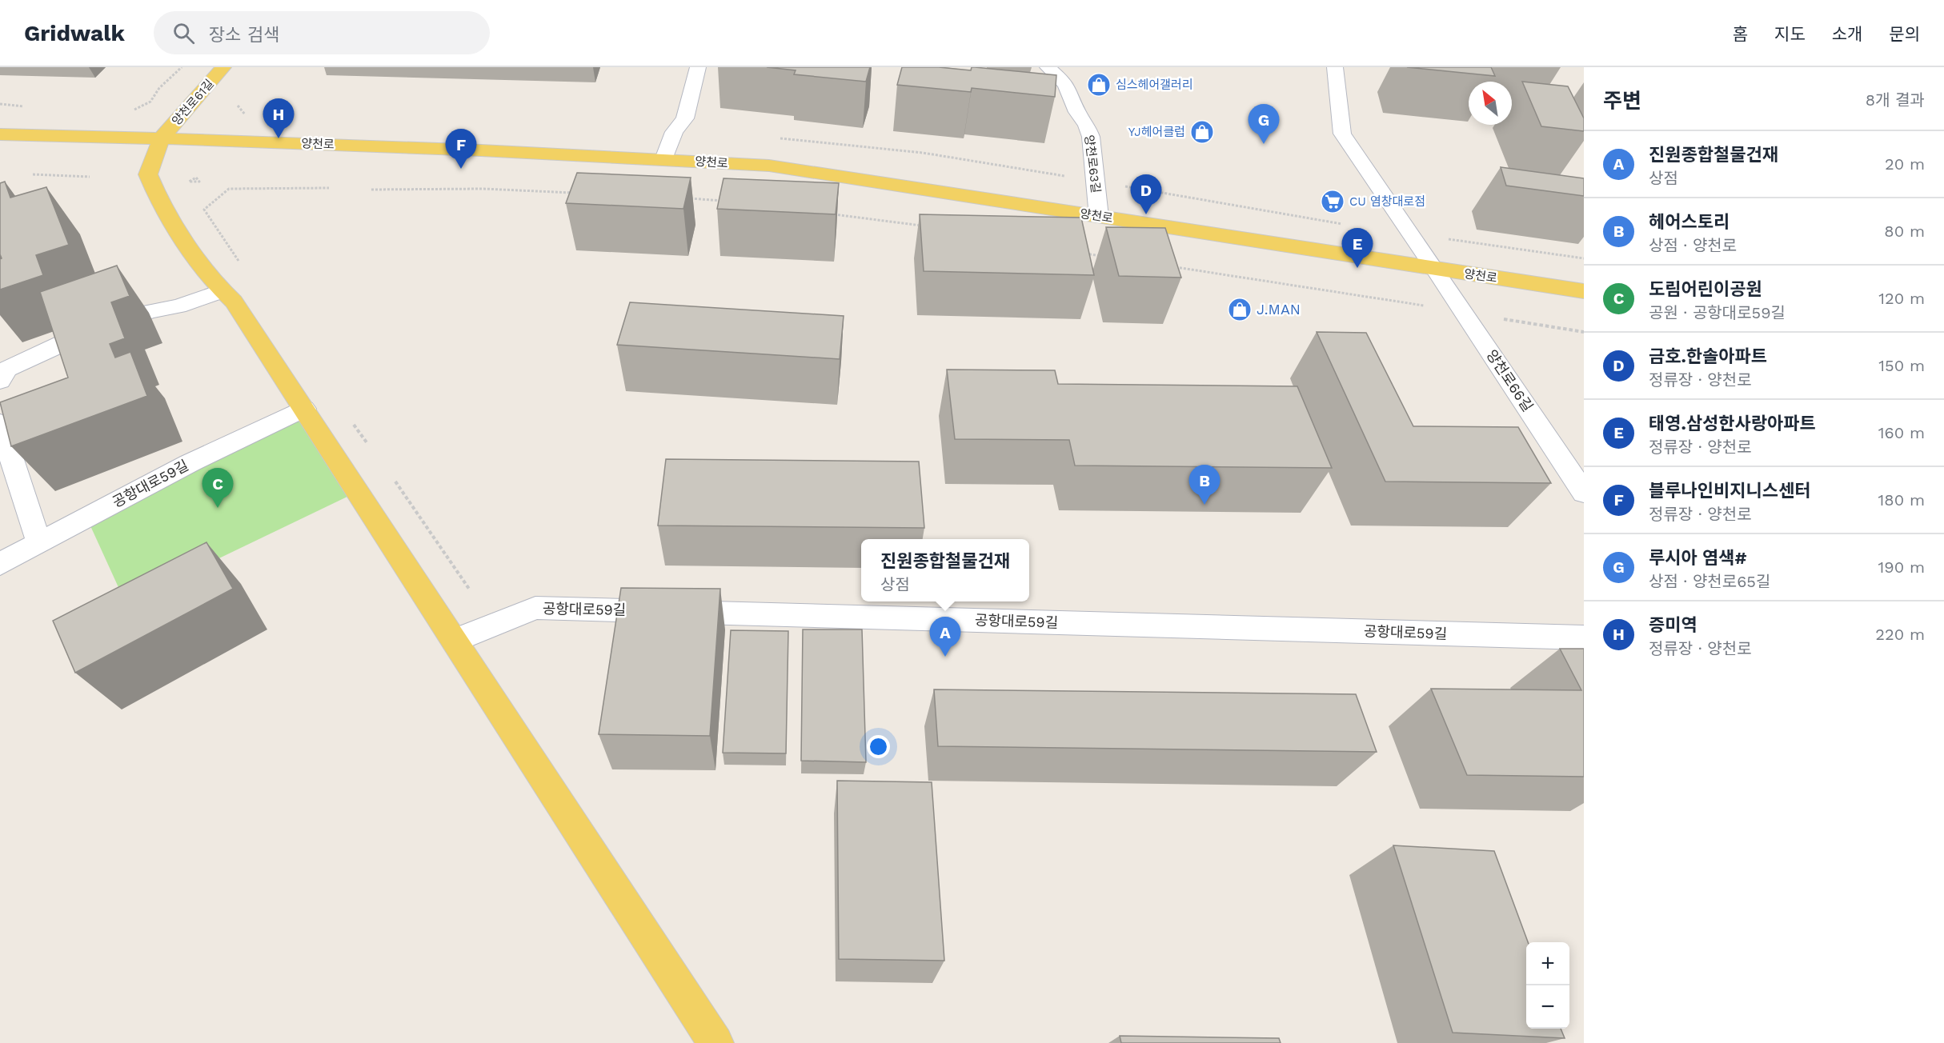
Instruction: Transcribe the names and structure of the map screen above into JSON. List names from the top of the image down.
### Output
{
  "streets": {
    "main road": ["양천로61길", "양천로"],
    "street": ["양천로63길", "양천로66길", "공항대로59길"]
  },
  "crossings": [
    ["양천로61길", "양천로"],
    ["양천로", "양천로63길"],
    ["양천로", "양천로66길"]
  ],
  "places": {
    "shop": ["심스헤어갤러리", "YJ헤어클럽", "J.MAN"],
    "supermarket": ["CU 염창대로점"]
  },
  "north": "top left",
  "page": {
    "header": "Gridwalk",
    "search": "장소 검색",
    "nav": [
      "홈",
      "지도",
      "소개",
      "문의"
    ],
    "heading": ["주변", "8개 결과"],
    "pins": [
      "H",
      "G",
      "F",
      "D",
      "E",
      "B",
      "C",
      "A"
    ],
    "list": [
      {
        "mark": "A",
        "name": "진원종합철물건재",
        "note": "상점",
        "value": "20 m"
      },
      {
        "mark": "B",
        "name": "헤어스토리",
        "note": "상점 · 양천로",
        "value": "80 m"
      },
      {
        "mark": "C",
        "name": "도림어린이공원",
        "note": "공원 · 공항대로59길",
        "value": "120 m"
      },
      {
        "mark": "D",
        "name": "금호.한솔아파트",
        "note": "정류장 · 양천로",
        "value": "150 m"
      },
      {
        "mark": "E",
        "name": "태영.삼성한사랑아파트",
        "note": "정류장 · 양천로",
        "value": "160 m"
      },
      {
        "mark": "F",
        "name": "블루나인비지니스센터",
        "note": "정류장 · 양천로",
        "value": "180 m"
      },
      {
        "mark": "G",
        "name": "루시아 염색#",
        "note": "상점 · 양천로65길",
        "value": "190 m"
      },
      {
        "mark": "H",
        "name": "증미역",
        "note": "정류장 · 양천로",
        "value": "220 m"
      }
    ],
    "popup": ["진원종합철물건재", "상점"],
    "map_buttons": ["+", "−"]
  }
}
